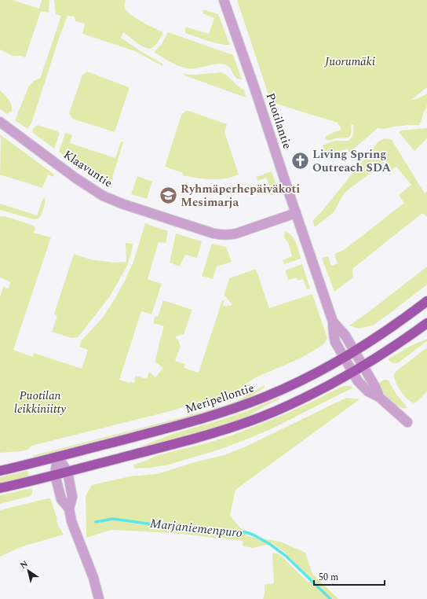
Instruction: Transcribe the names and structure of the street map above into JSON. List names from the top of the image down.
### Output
{
  "streets": {
    "main road": ["Meripellontie"],
    "street": ["Puotilantie", "Klaavuntie"]
  },
  "crossings": [
    ["Puotilantie", "Klaavuntie"],
    ["Puotilantie", "Meripellontie"]
  ],
  "water": ["Marjaniemenpuro"],
  "parks": ["Juorumäki", "Puotilan leikkiniitty"],
  "places": {
    "church": ["Living Spring Outreach SDA"],
    "school or university": ["Ryhmäperhepäiväkoti Mesimarja"]
  },
  "scale_bar": "50 m",
  "north": "top left"
}
